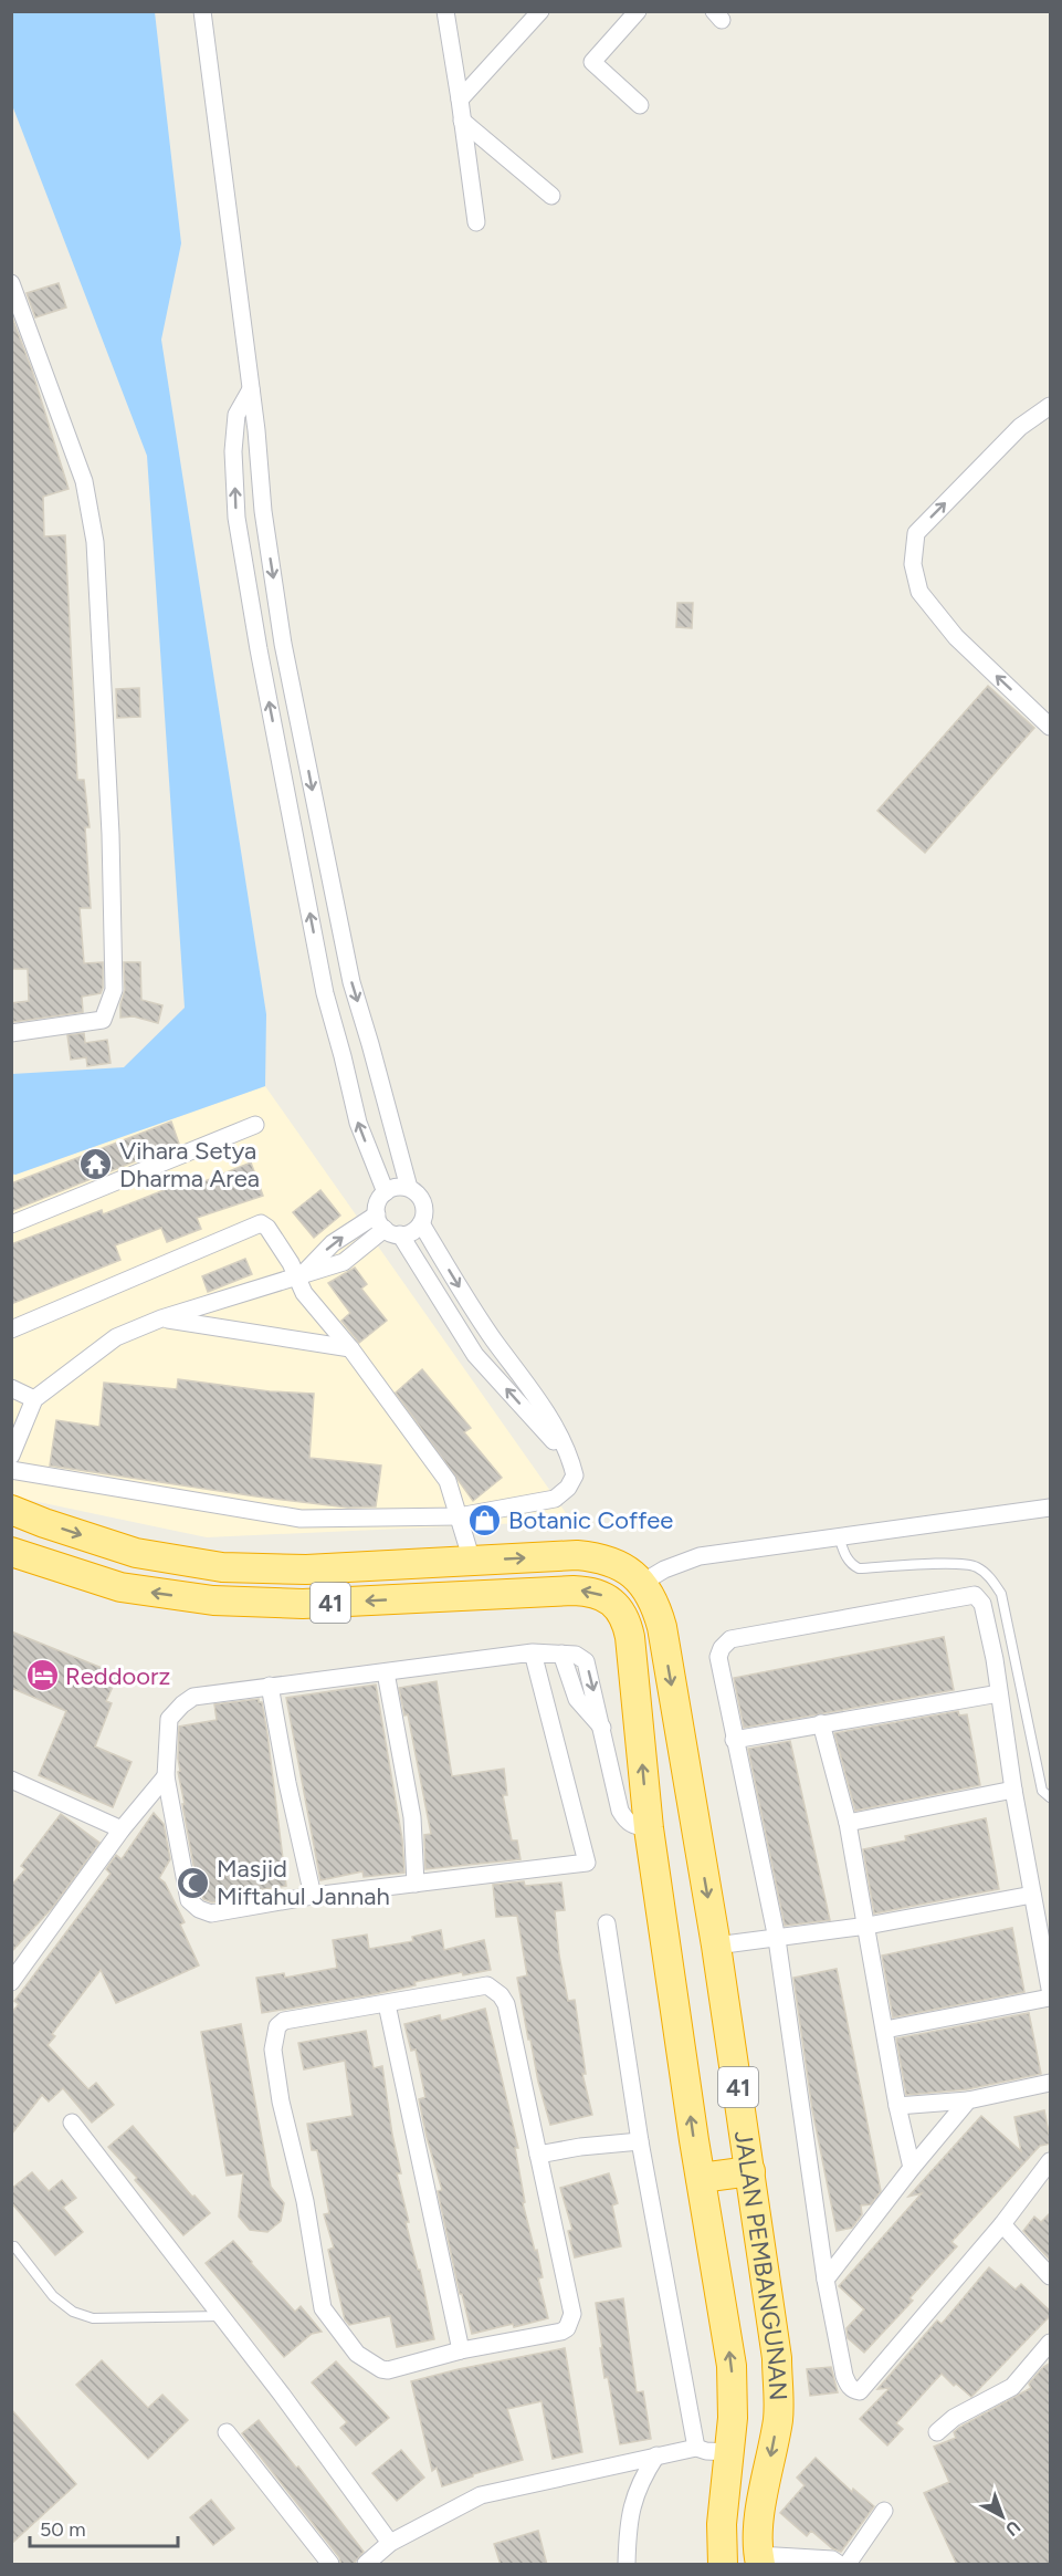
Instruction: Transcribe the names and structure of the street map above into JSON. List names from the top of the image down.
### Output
{
  "streets": {
    "highway": ["41", "JALAN PEMBANGUNAN"]
  },
  "crossings": [
    ["41", "JALAN PEMBANGUNAN"]
  ],
  "places": {
    "temple": ["Vihara Setya Dharma Area"],
    "shop": ["Botanic Coffee"],
    "hotel": ["Reddoorz"],
    "mosque": ["Masjid Miftahul Jannah"]
  },
  "scale_bar": "50 m",
  "north": "bottom right"
}
